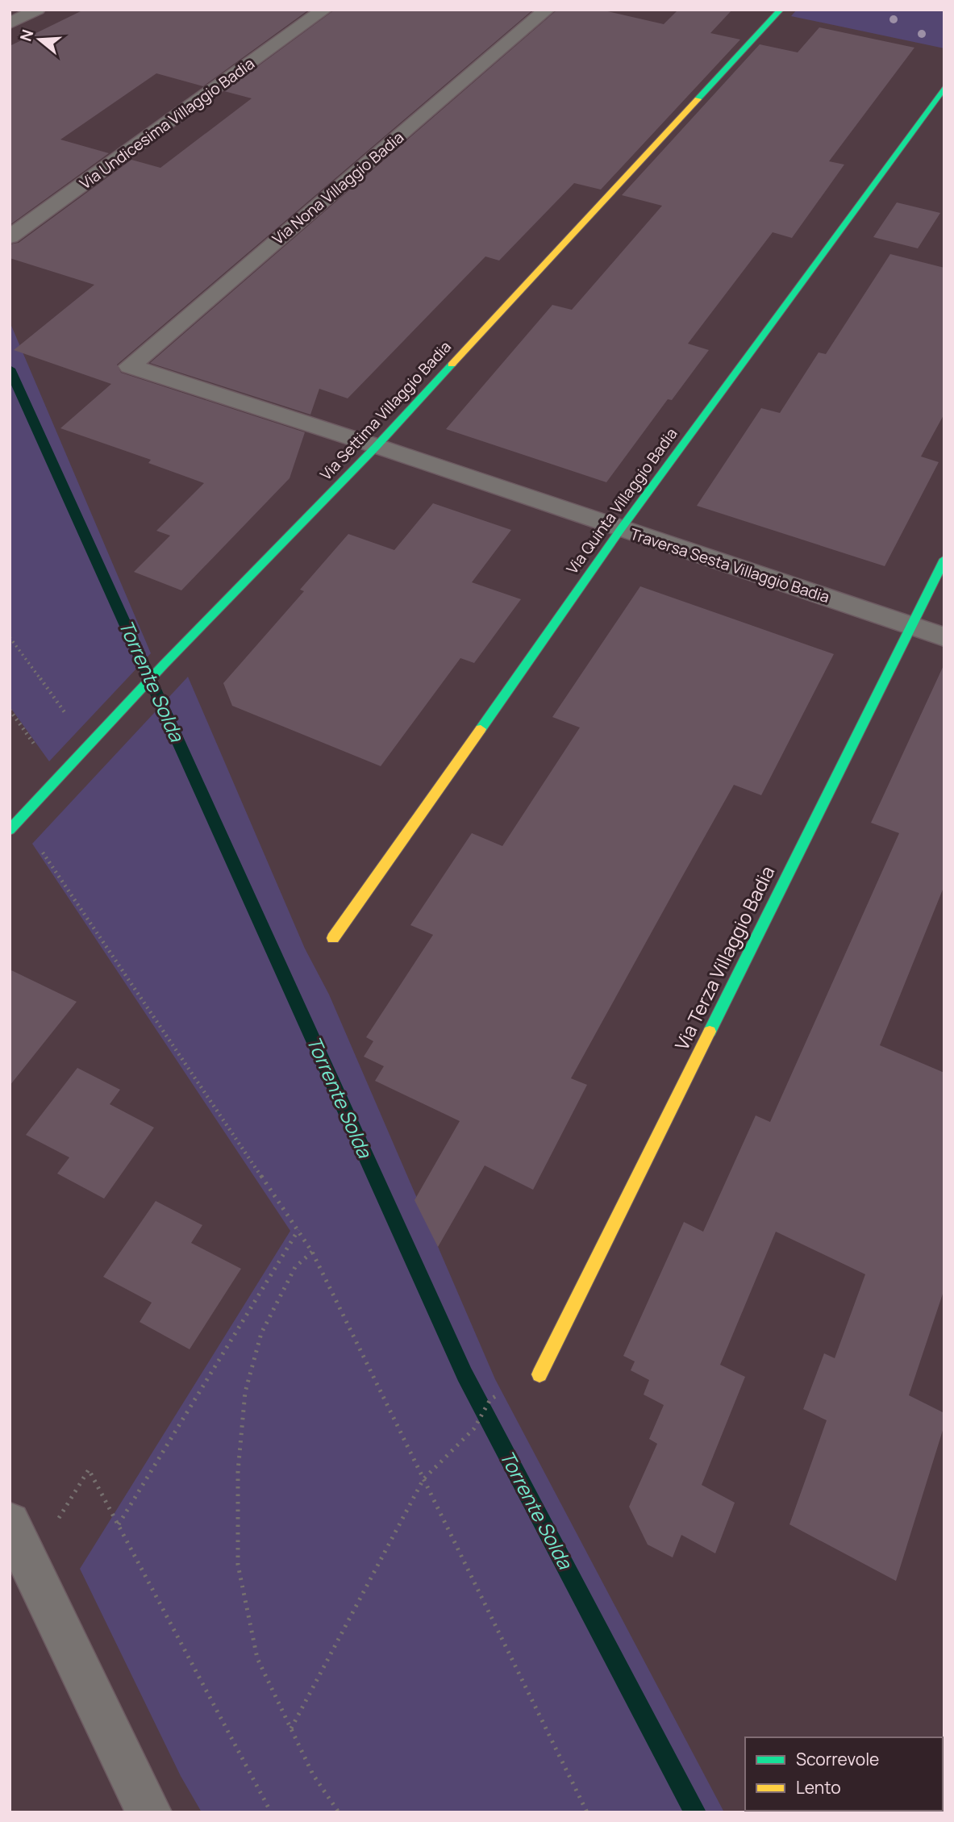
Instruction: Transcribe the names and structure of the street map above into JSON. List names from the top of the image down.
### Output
{
  "streets": {
    "street": [
      "Via Undicesima Villaggio Badia",
      "Via Nona Villaggio Badia",
      "Via Settima Villaggio Badia",
      "Via Quinta Villaggio Badia",
      "Traversa Sesta Villaggio Badia",
      "Via Terza Villaggio Badia"
    ]
  },
  "crossings": [
    ["Via Nona Villaggio Badia", "Traversa Sesta Villaggio Badia"],
    ["Via Settima Villaggio Badia", "Traversa Sesta Villaggio Badia"],
    ["Via Quinta Villaggio Badia", "Traversa Sesta Villaggio Badia"],
    ["Traversa Sesta Villaggio Badia", "Via Terza Villaggio Badia"]
  ],
  "water": ["Torrente Solda"],
  "legend": ["Scorrevole", "Lento"],
  "north": "left"
}
